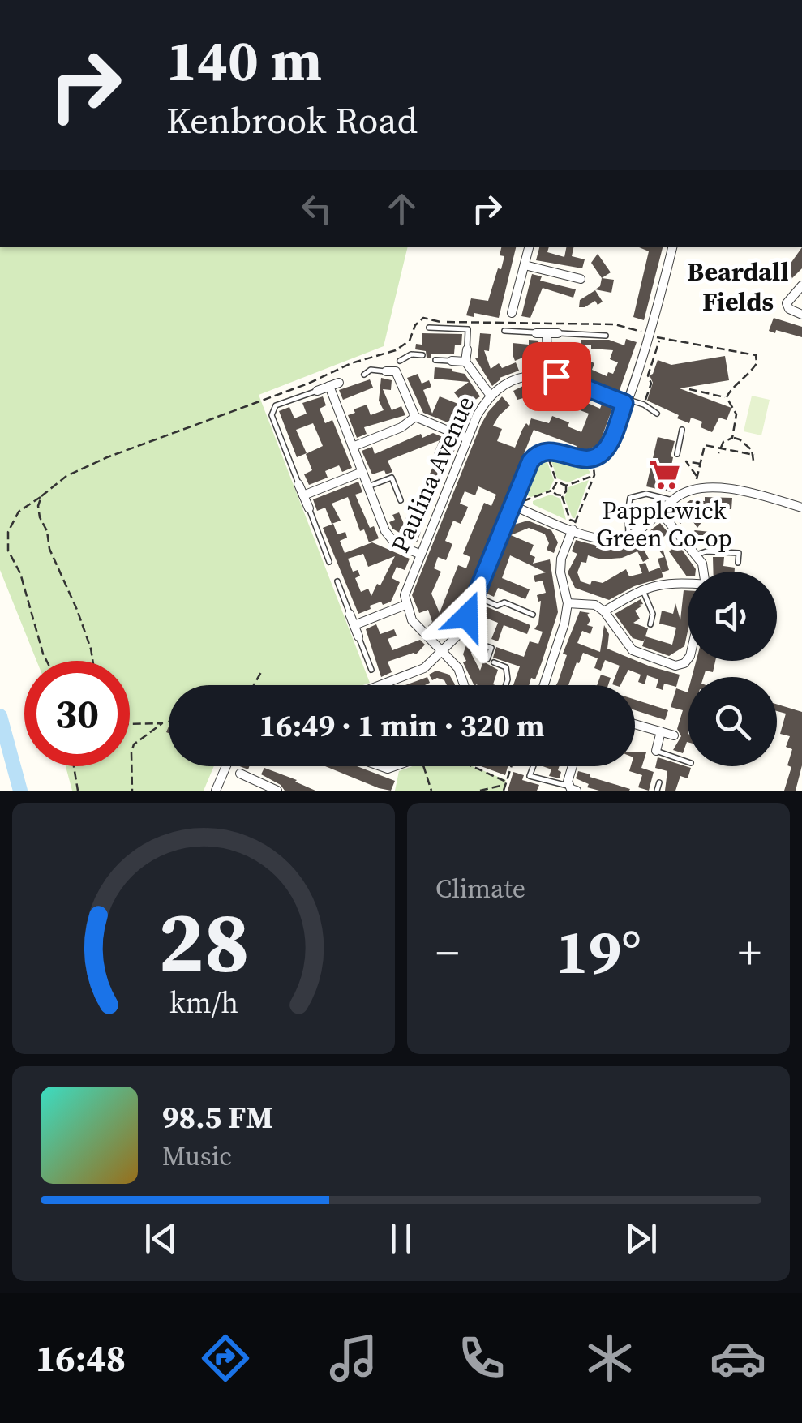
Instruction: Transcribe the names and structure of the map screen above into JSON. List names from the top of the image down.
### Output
{
  "streets": {
    "street": ["Paulina Avenue"]
  },
  "districts": ["Beardall Fields"],
  "places": {
    "supermarket": ["Papplewick Green Co-op"]
  },
  "page": {
    "turn": ["140 m", "Kenbrook Road"],
    "limit": "30",
    "trip": "16:49 · 1 min · 320 m",
    "tile": "Climate",
    "heat": ["−", "19°", "+"],
    "song": ["98.5 FM", "Music"],
    "tabs": "16:48",
    "gauge": ["28", "km/h"]
  }
}
